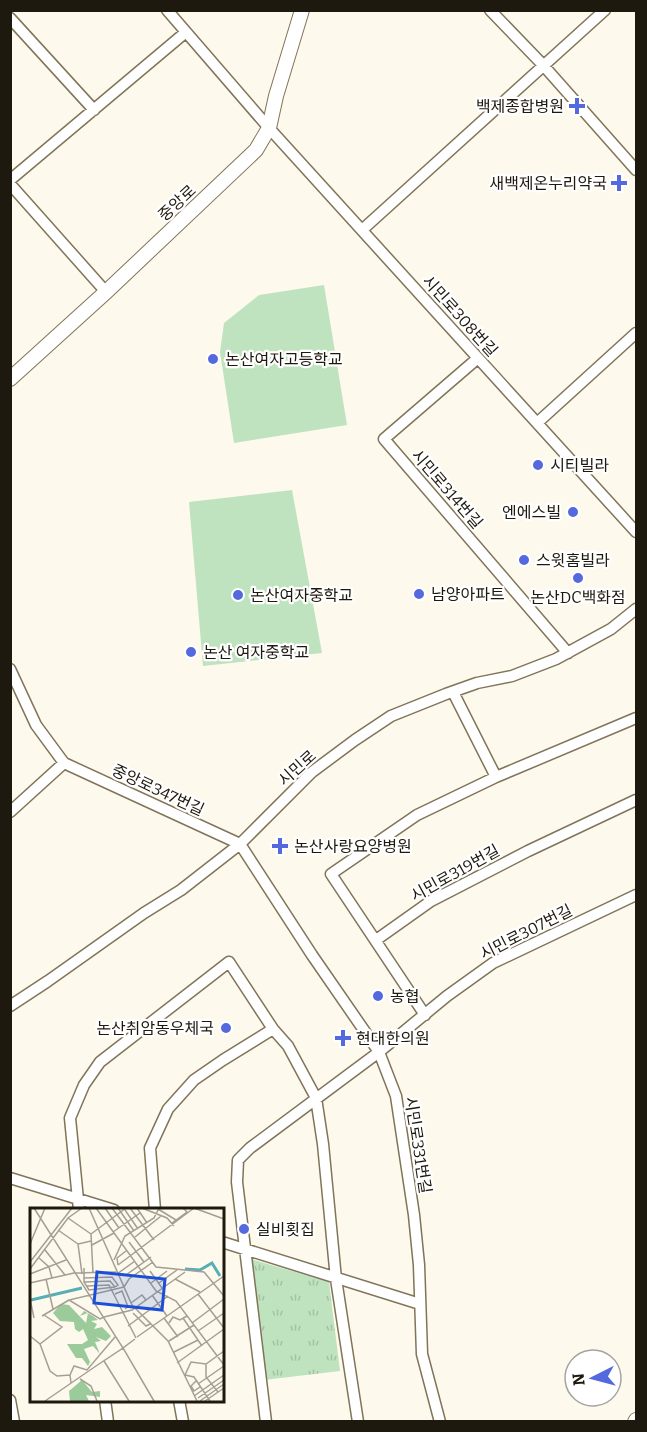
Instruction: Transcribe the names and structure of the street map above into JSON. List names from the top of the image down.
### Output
{
  "streets": {
    "street": [
      "중앙로",
      "시민로308번길",
      "시민로314번길",
      "시민로",
      "중앙로347번길",
      "시민로319번길",
      "시민로307번길",
      "시민로331번길"
    ]
  },
  "crossings": [
    ["중앙로", "시민로308번길"],
    ["시민로308번길", "시민로314번길"],
    ["시민로314번길", "시민로"],
    ["시민로", "중앙로347번길"],
    ["시민로", "시민로331번길"],
    ["중앙로347번길", "시민로331번길"],
    ["시민로307번길", "시민로331번길"]
  ],
  "places": {
    "health": [
      "백제종합병원",
      "새백제온누리약국",
      "논산사랑요양병원",
      "현대한의원"
    ],
    "other": [
      "논산여자고등학교",
      "시티빌라",
      "엔에스빌",
      "스윗홈빌라",
      "논산DC백화점",
      "남양아파트",
      "논산여자중학교",
      "논산 여자중학교",
      "농협",
      "논산취암동우체국",
      "실비횟집"
    ]
  },
  "north": "left"
}
